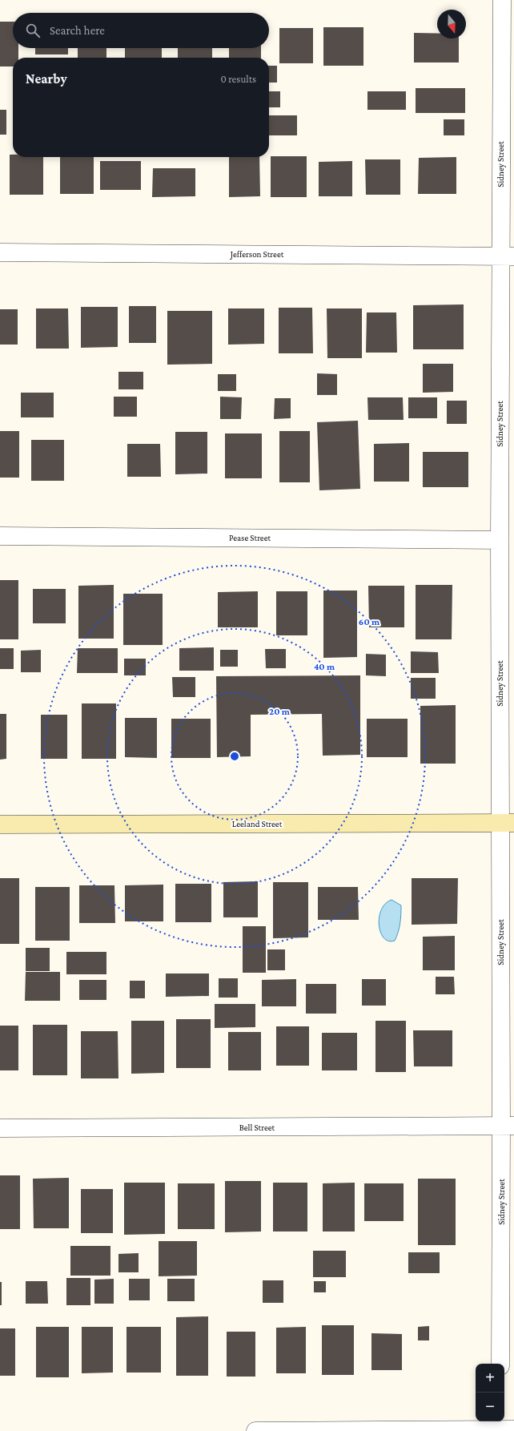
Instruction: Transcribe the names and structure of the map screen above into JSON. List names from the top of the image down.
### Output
{
  "streets": {
    "main road": ["Leeland Street"],
    "street": [
      "Sidney Street",
      "Jefferson Street",
      "Pease Street",
      "Bell Street"
    ]
  },
  "crossings": [
    ["Sidney Street", "Jefferson Street"],
    ["Sidney Street", "Pease Street"],
    ["Sidney Street", "Leeland Street"],
    ["Sidney Street", "Bell Street"]
  ],
  "north": "bottom",
  "page": {
    "search": "Search here",
    "heading": ["Nearby", "0 results"],
    "map_buttons": ["+", "−"]
  },
  "rings": ["60 m", "40 m", "20 m"]
}
